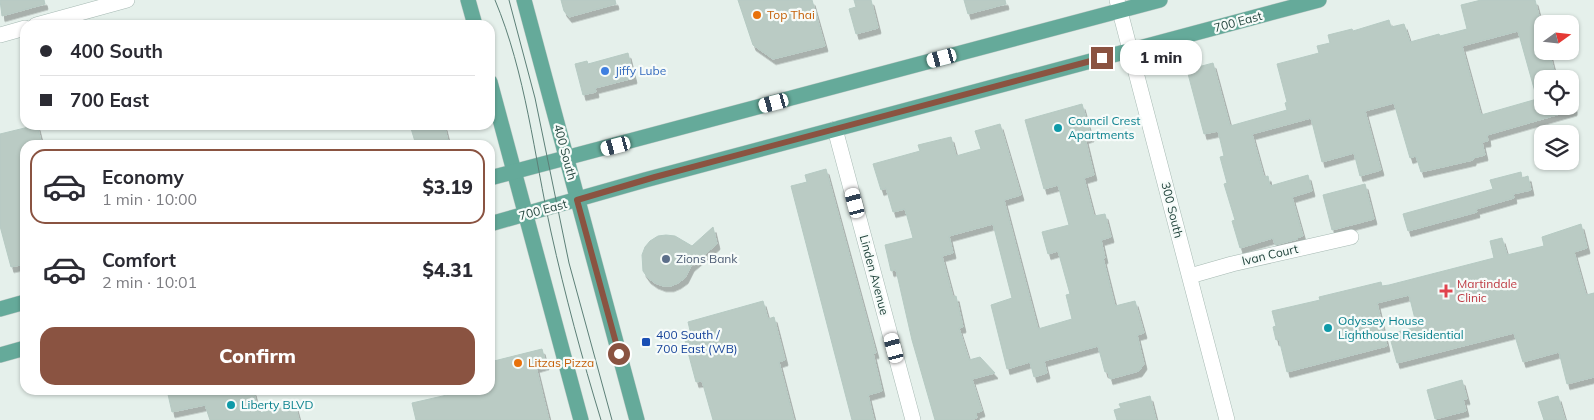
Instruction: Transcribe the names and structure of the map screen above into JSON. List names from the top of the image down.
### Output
{
  "streets": {
    "main road": ["700 East", "400 South"],
    "street": ["300 South", "Ivan Court", "Linden Avenue"]
  },
  "crossings": [
    ["700 East", "400 South"],
    ["700 East", "300 South"],
    ["700 East", "Linden Avenue"],
    ["300 South", "Ivan Court"]
  ],
  "places": {
    "other": [
      "Top Thai",
      "Jiffy Lube",
      "Council Crest Apartments",
      "Zions Bank",
      "Odyssey House Lighthouse Residential",
      "Litzas Pizza",
      "Liberty BLVD"
    ],
    "health": ["Martindale Clinic"],
    "transit": ["400 South / 700 East (WB)"]
  },
  "north": "right",
  "page": {
    "banner": ["400 South", "700 East"],
    "bubble": "1 min",
    "list": [
      {
        "name": "Economy",
        "note": "1 min · 10:00",
        "value": "$3.19"
      },
      {
        "name": "Comfort",
        "note": "2 min · 10:01",
        "value": "$4.31"
      }
    ],
    "buttons": "Confirm"
  }
}
